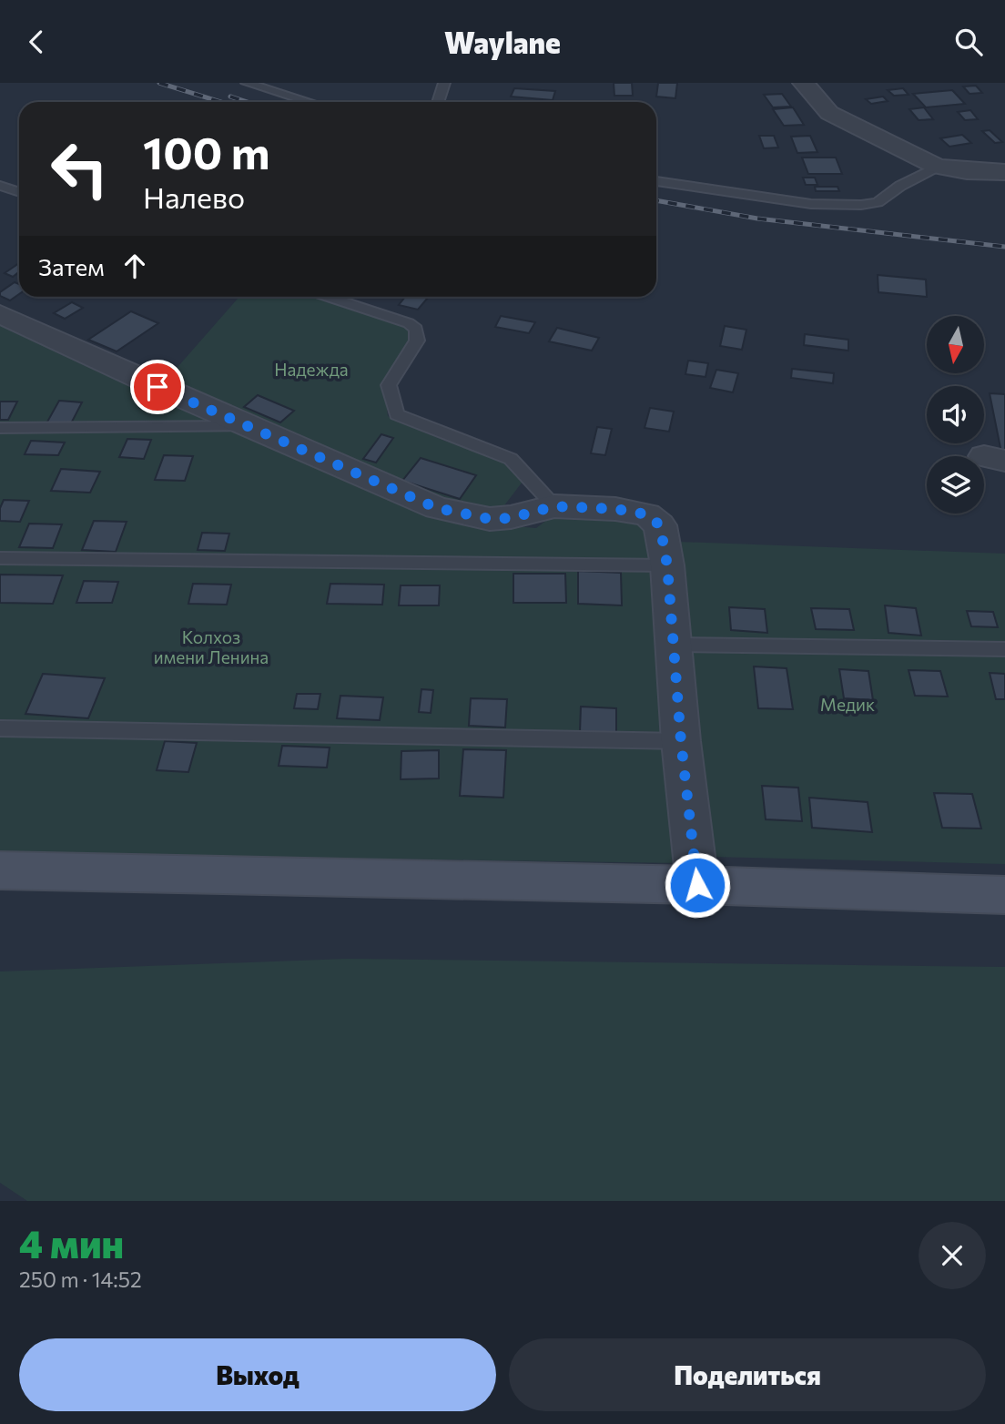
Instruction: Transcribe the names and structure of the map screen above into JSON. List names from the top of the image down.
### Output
{
  "parks": ["Надежда", "Колхоз имени Ленина", "Медик"],
  "north": "bottom",
  "page": {
    "header": "Waylane",
    "turn": ["100 m", "Налево"],
    "then": "Затем",
    "heading": ["4 мин", "250 m · 14:52"],
    "buttons": ["Выход", "Поделиться"]
  }
}
